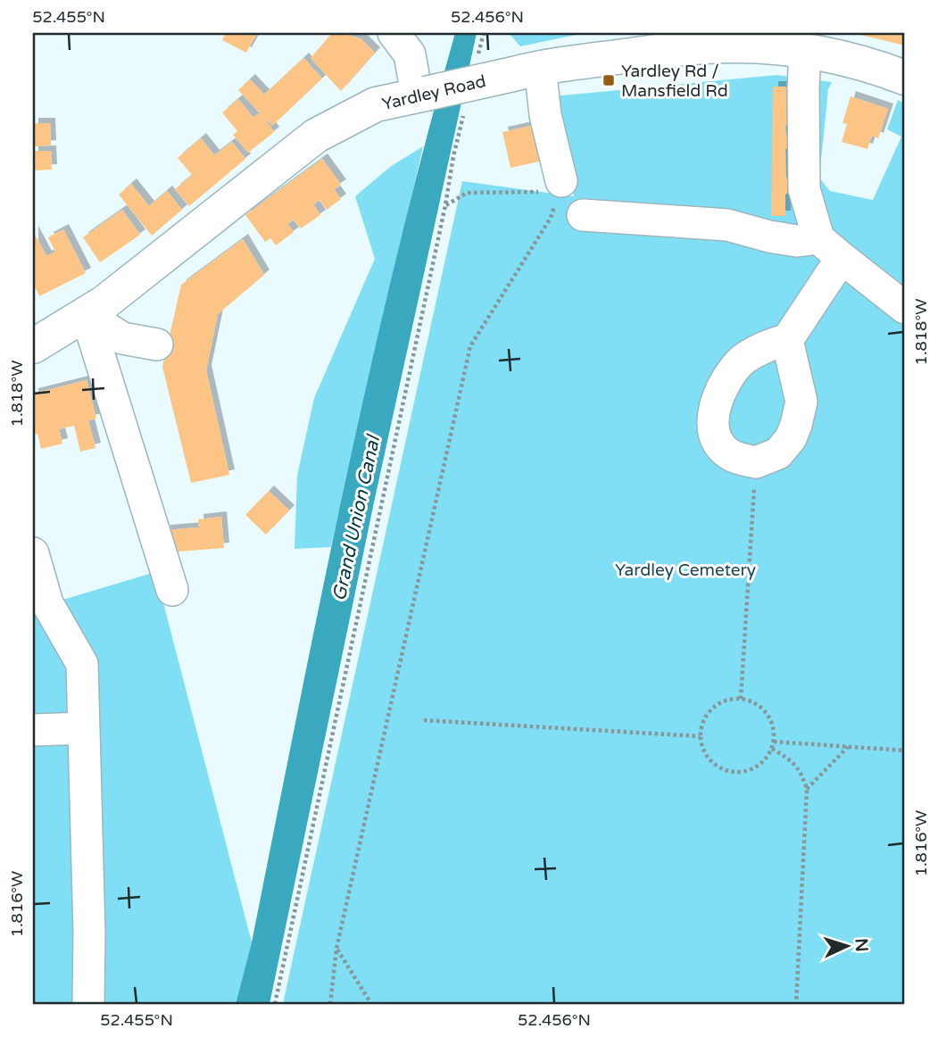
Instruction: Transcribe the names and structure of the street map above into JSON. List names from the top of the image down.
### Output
{
  "streets": {
    "main road": ["Yardley Road"]
  },
  "water": ["Grand Union Canal"],
  "parks": ["Yardley Cemetery"],
  "places": {
    "transit": ["Yardley Rd / Mansfield Rd"]
  },
  "north": "right",
  "coordinates": [
    "52.455°N",
    "52.456°N",
    "1.818°W",
    "1.816°W"
  ]
}
